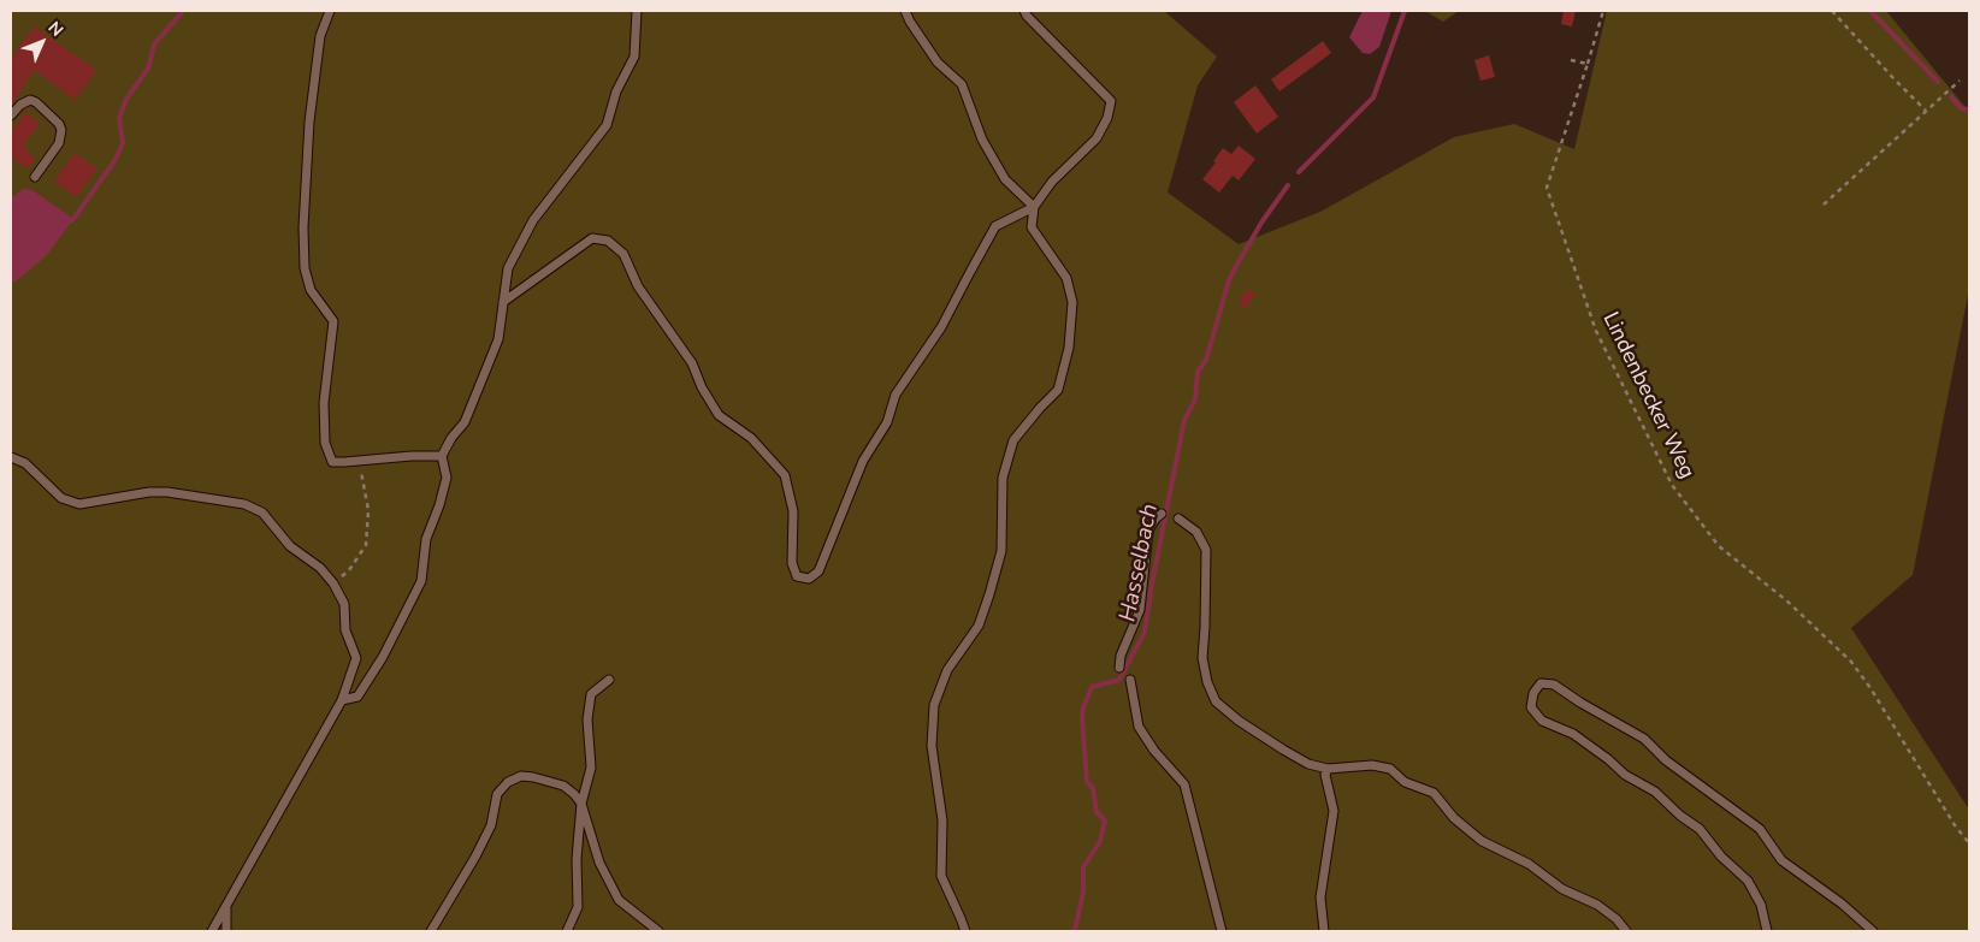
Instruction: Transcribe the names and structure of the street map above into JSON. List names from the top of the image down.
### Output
{
  "streets": {
    "path": ["Lindenbecker Weg"]
  },
  "water": ["Hasselbach"],
  "north": "top right"
}
